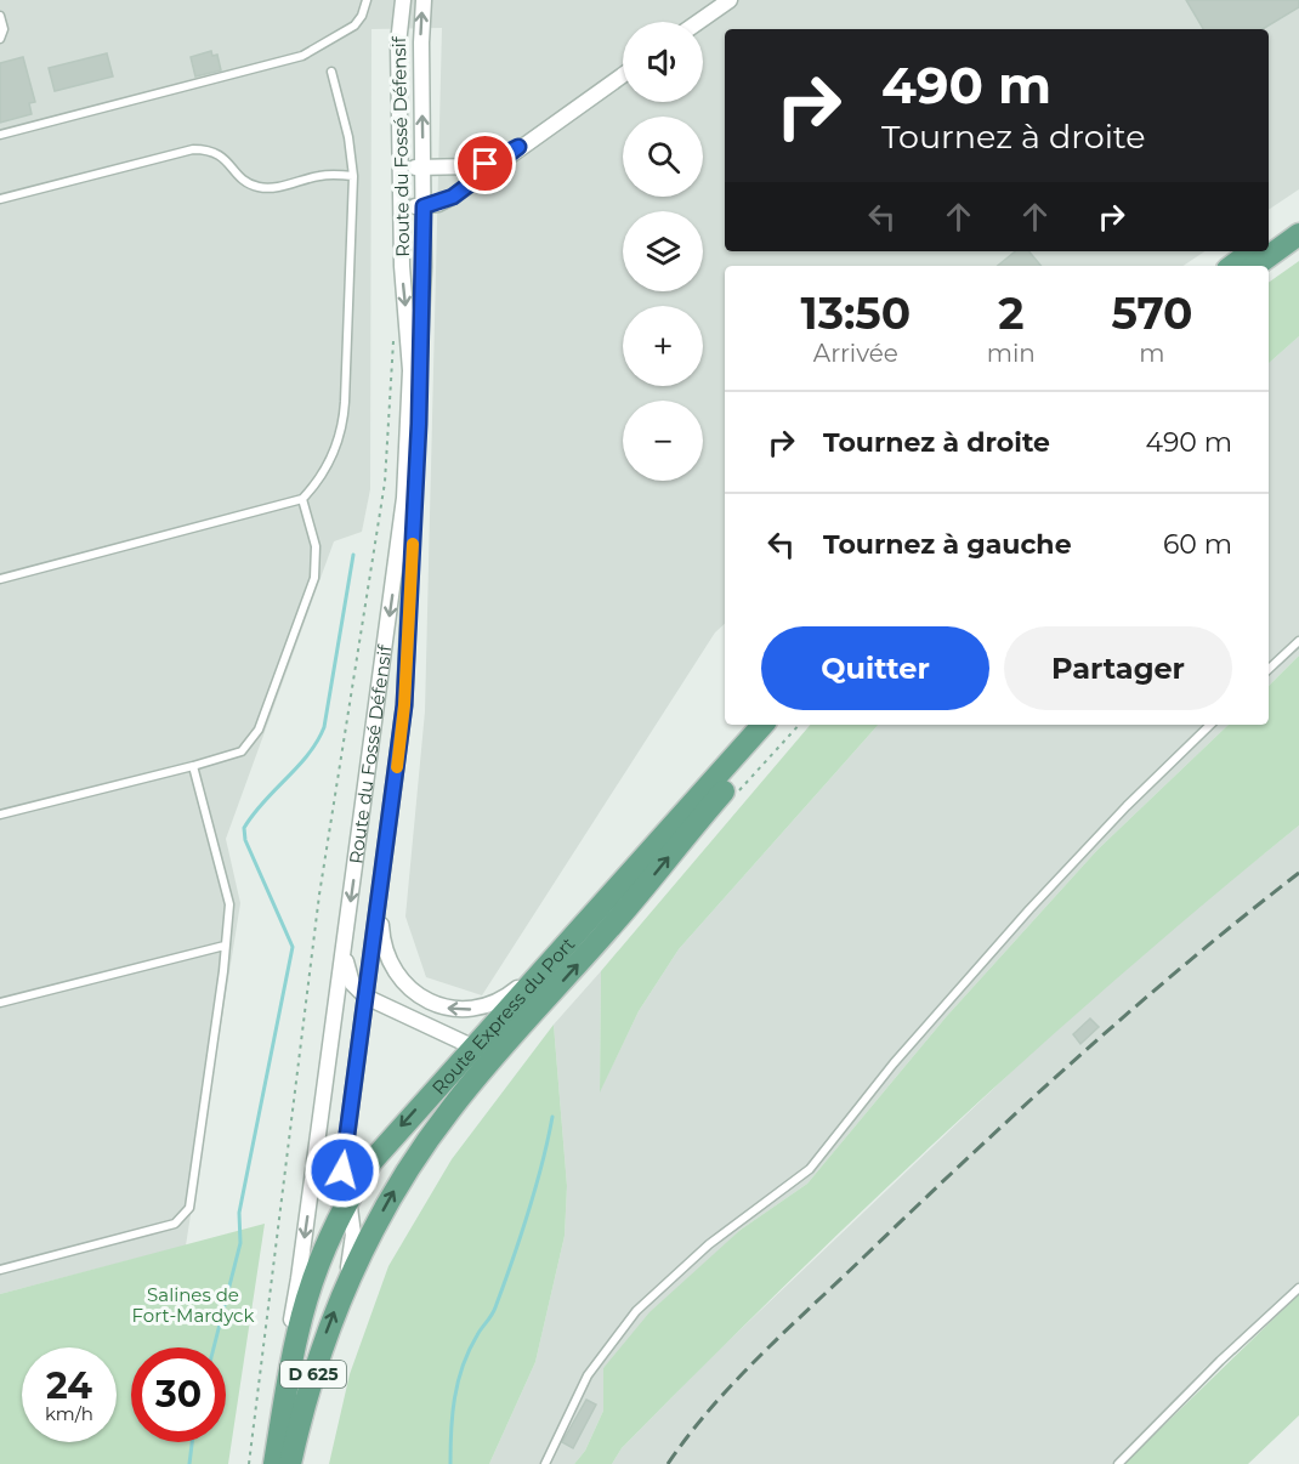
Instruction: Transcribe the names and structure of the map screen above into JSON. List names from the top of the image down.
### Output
{
  "streets": {
    "main road": ["Route du Fossé Défensif", "Route Express du Port", "D 625"]
  },
  "crossings": [
    ["Route du Fossé Défensif", "Route Express du Port"]
  ],
  "parks": ["Salines de Fort-Mardyck"],
  "page": {
    "map_buttons": ["+", "−"],
    "turn": ["490 m", "Tournez à droite"],
    "eta": [
      "13:50",
      "Arrivée",
      "2",
      "min",
      "570",
      "m"
    ],
    "list": [
      {
        "name": "Tournez à droite",
        "value": "490 m"
      },
      {
        "name": "Tournez à gauche",
        "value": "60 m"
      }
    ],
    "buttons": ["Quitter", "Partager"],
    "speed": "24 km/h",
    "limit": "30"
  }
}
